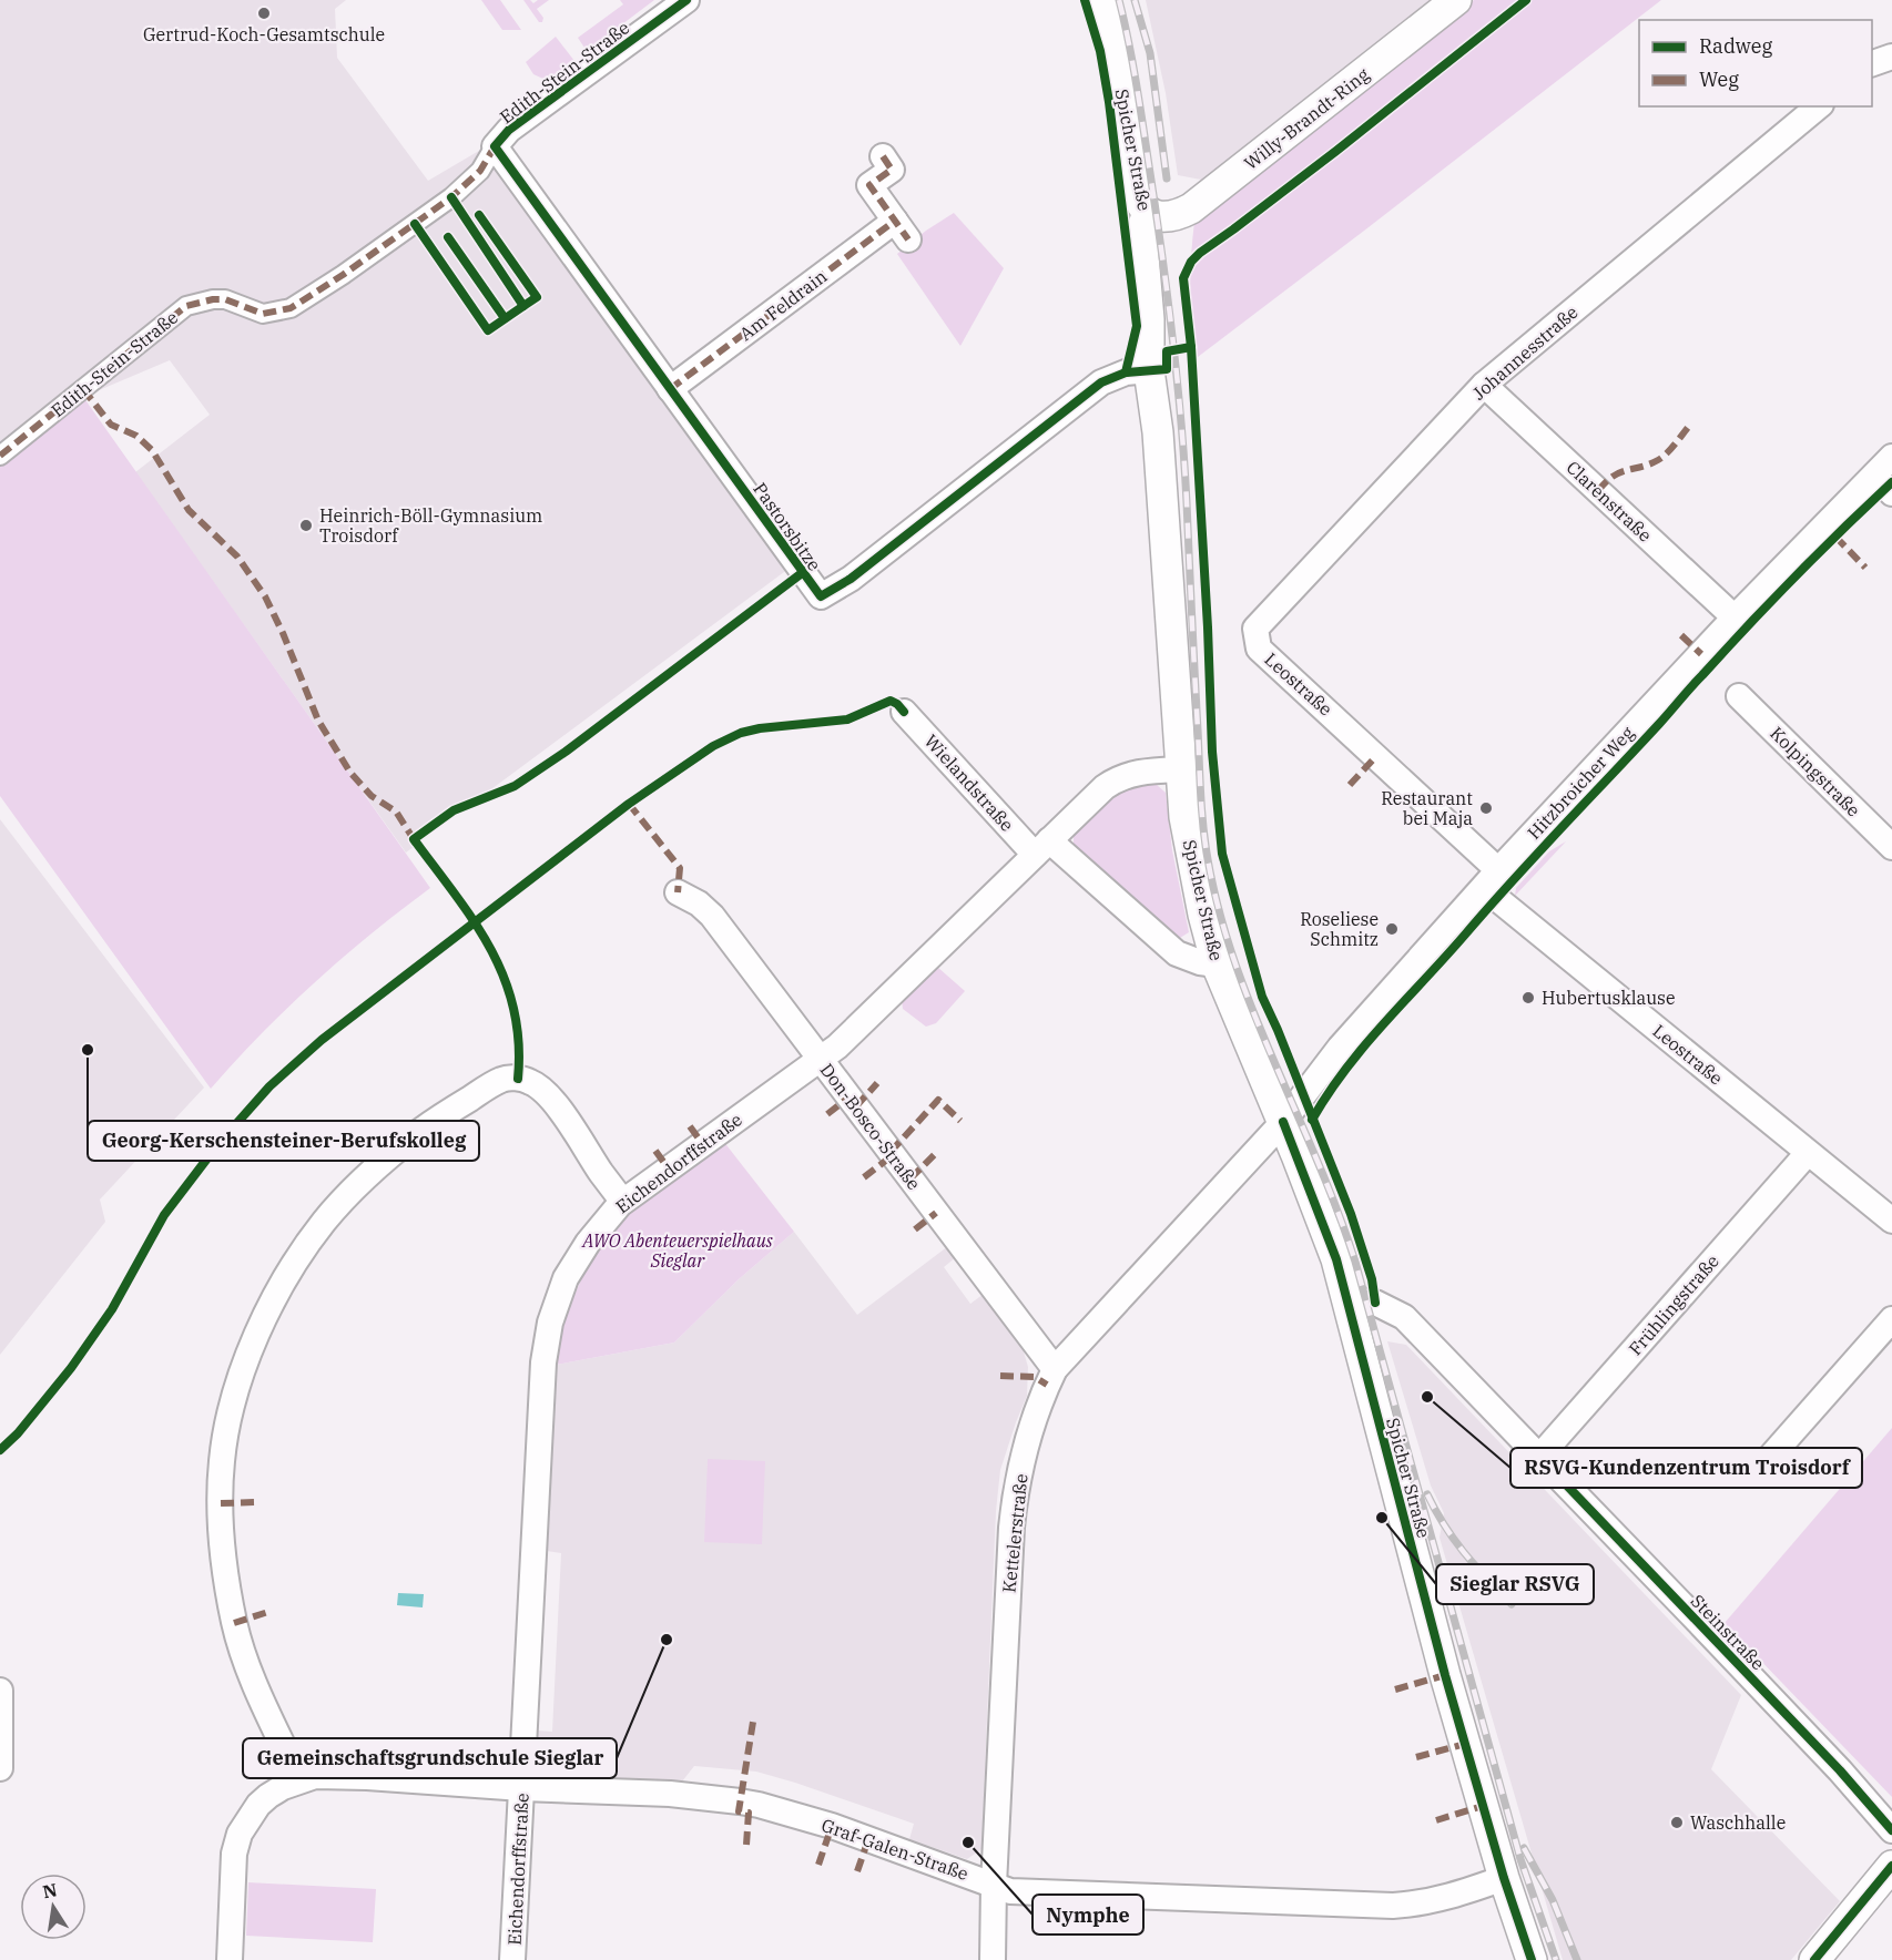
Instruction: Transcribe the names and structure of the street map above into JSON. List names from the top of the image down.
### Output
{
  "streets": {
    "street": [
      "Edith-Stein-Straße",
      "Willy-Brandt-Ring",
      "Spicher Straße",
      "Am Feldrain",
      "Johannesstraße",
      "Clarenstraße",
      "Pastorsbitze",
      "Leostraße",
      "Kolpingstraße",
      "Wielandstraße",
      "Hitzbroicher Weg",
      "Don-Bosco-Straße",
      "Eichendorffstraße",
      "Frühlingstraße",
      "Kettelerstraße",
      "Steinstraße",
      "Graf-Galen-Straße"
    ]
  },
  "crossings": [
    ["Edith-Stein-Straße", "Pastorsbitze"],
    ["Willy-Brandt-Ring", "Spicher Straße"],
    ["Spicher Straße", "Pastorsbitze"],
    ["Spicher Straße", "Wielandstraße"],
    ["Spicher Straße", "Hitzbroicher Weg"],
    ["Spicher Straße", "Eichendorffstraße"],
    ["Spicher Straße", "Kettelerstraße"],
    ["Spicher Straße", "Steinstraße"],
    ["Spicher Straße", "Graf-Galen-Straße"],
    ["Am Feldrain", "Pastorsbitze"],
    ["Johannesstraße", "Clarenstraße"],
    ["Johannesstraße", "Leostraße"],
    ["Clarenstraße", "Hitzbroicher Weg"],
    ["Leostraße", "Hitzbroicher Weg"],
    ["Leostraße", "Frühlingstraße"],
    ["Wielandstraße", "Eichendorffstraße"],
    ["Hitzbroicher Weg", "Kettelerstraße"],
    ["Don-Bosco-Straße", "Eichendorffstraße"],
    ["Don-Bosco-Straße", "Kettelerstraße"],
    ["Eichendorffstraße", "Graf-Galen-Straße"],
    ["Frühlingstraße", "Steinstraße"],
    ["Kettelerstraße", "Graf-Galen-Straße"]
  ],
  "parks": ["AWO Abenteuerspielhaus Sieglar"],
  "places": [
    "Gertrud-Koch-Gesamtschule",
    "Heinrich-Böll-Gymnasium Troisdorf",
    "Restaurant bei Maja",
    "Roseliese Schmitz",
    "Hubertusklause",
    "Georg-Kerschensteiner-Berufskolleg",
    "RSVG-Kundenzentrum Troisdorf",
    "Sieglar RSVG",
    "Gemeinschaftsgrundschule Sieglar",
    "Waschhalle",
    "Nymphe"
  ],
  "legend": ["Radweg", "Weg"],
  "north": "top"
}
